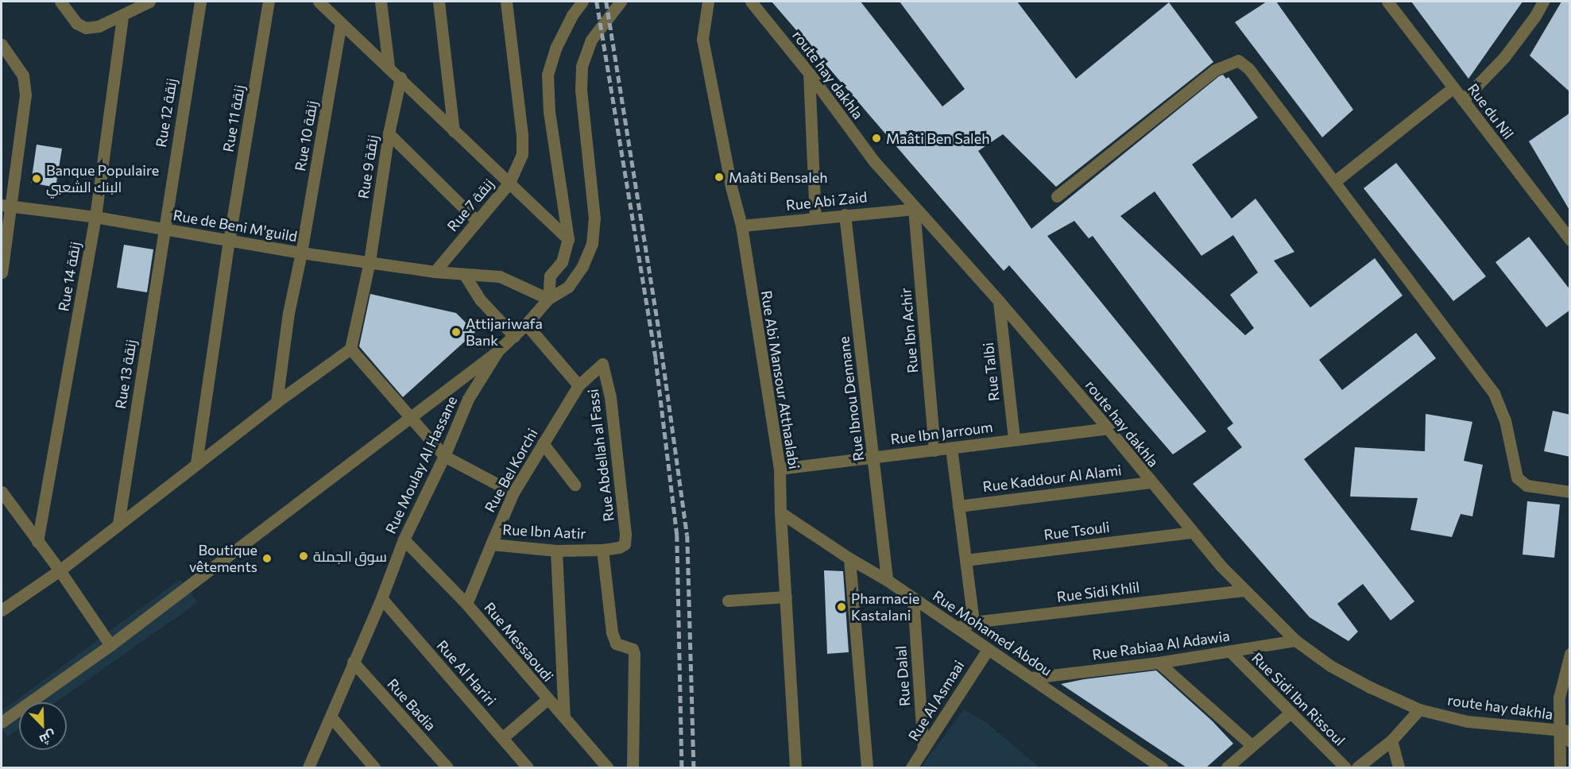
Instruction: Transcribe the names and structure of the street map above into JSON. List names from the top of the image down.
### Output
{
  "streets": {
    "street": [
      "route hay dakhla",
      "Rue du Nil",
      "Rue 12 زنقة",
      "Rue 11 زنقة",
      "Rue 10 زنقة",
      "Rue 9 زنقة",
      "Rue Abi Zaid",
      "Rue 7 زنقة",
      "Rue de Beni M'guild",
      "Rue 14 زنقة",
      "Rue Ibn Achir",
      "Rue Talbi",
      "Rue 13 زنقة",
      "Rue Abi Mansour Atthaalabi",
      "Rue Ibnou Dennane",
      "Rue Ibn Jarroum",
      "Rue Abdellah al Fassi",
      "Rue Moulay Al Hassane",
      "Rue Bel Korchi",
      "Rue Kaddour Al Alami",
      "Rue Tsouli",
      "Rue Ibn Aatir",
      "Rue Sidi Khlil",
      "Rue Mohamed Abdou",
      "Rue Messaoudi",
      "Rue Rabiaa Al Adawia",
      "Rue Al Hariri",
      "Rue Dalal",
      "Rue Sidi Ibn Rissoul",
      "Rue Al Asmaai",
      "Rue Badia"
    ]
  },
  "crossings": [
    ["route hay dakhla", "Rue Abi Zaid"],
    ["route hay dakhla", "Rue Ibn Achir"],
    ["route hay dakhla", "Rue Talbi"],
    ["route hay dakhla", "Rue Ibn Jarroum"],
    ["route hay dakhla", "Rue Kaddour Al Alami"],
    ["route hay dakhla", "Rue Tsouli"],
    ["route hay dakhla", "Rue Sidi Khlil"],
    ["route hay dakhla", "Rue Rabiaa Al Adawia"],
    ["Rue 12 زنقة", "Rue de Beni M'guild"],
    ["Rue 12 زنقة", "Rue 13 زنقة"],
    ["Rue 11 زنقة", "Rue de Beni M'guild"],
    ["Rue 10 زنقة", "Rue de Beni M'guild"],
    ["Rue 9 زنقة", "Rue de Beni M'guild"],
    ["Rue Abi Zaid", "Rue Ibn Achir"],
    ["Rue Abi Zaid", "Rue Abi Mansour Atthaalabi"],
    ["Rue Abi Zaid", "Rue Ibnou Dennane"],
    ["Rue 7 زنقة", "Rue de Beni M'guild"],
    ["Rue de Beni M'guild", "Rue 14 زنقة"],
    ["Rue de Beni M'guild", "Rue 13 زنقة"],
    ["Rue de Beni M'guild", "Rue Moulay Al Hassane"],
    ["Rue Ibn Achir", "Rue Ibn Jarroum"],
    ["Rue Talbi", "Rue Ibn Jarroum"],
    ["Rue Abi Mansour Atthaalabi", "Rue Ibn Jarroum"],
    ["Rue Abi Mansour Atthaalabi", "Rue Mohamed Abdou"],
    ["Rue Ibnou Dennane", "Rue Ibn Jarroum"],
    ["Rue Ibnou Dennane", "Rue Mohamed Abdou"],
    ["Rue Abdellah al Fassi", "Rue Bel Korchi"],
    ["Rue Abdellah al Fassi", "Rue Ibn Aatir"],
    ["Rue Moulay Al Hassane", "Rue Messaoudi"],
    ["Rue Moulay Al Hassane", "Rue Al Hariri"],
    ["Rue Moulay Al Hassane", "Rue Badia"],
    ["Rue Bel Korchi", "Rue Ibn Aatir"],
    ["Rue Bel Korchi", "Rue Messaoudi"],
    ["Rue Sidi Khlil", "Rue Mohamed Abdou"],
    ["Rue Mohamed Abdou", "Rue Rabiaa Al Adawia"],
    ["Rue Mohamed Abdou", "Rue Dalal"],
    ["Rue Mohamed Abdou", "Rue Al Asmaai"],
    ["Rue Rabiaa Al Adawia", "Rue Sidi Ibn Rissoul"],
    ["Rue Dalal", "Rue Al Asmaai"]
  ],
  "places": [
    "Maâti Ben Saleh",
    "Maâti Bensaleh",
    "Banque Populaire البنك الشعبي",
    "Attijariwafa Bank",
    "سوق الجملة",
    "Boutique vêtements",
    "Pharmacie Kastalani"
  ],
  "north": "bottom right"
}
